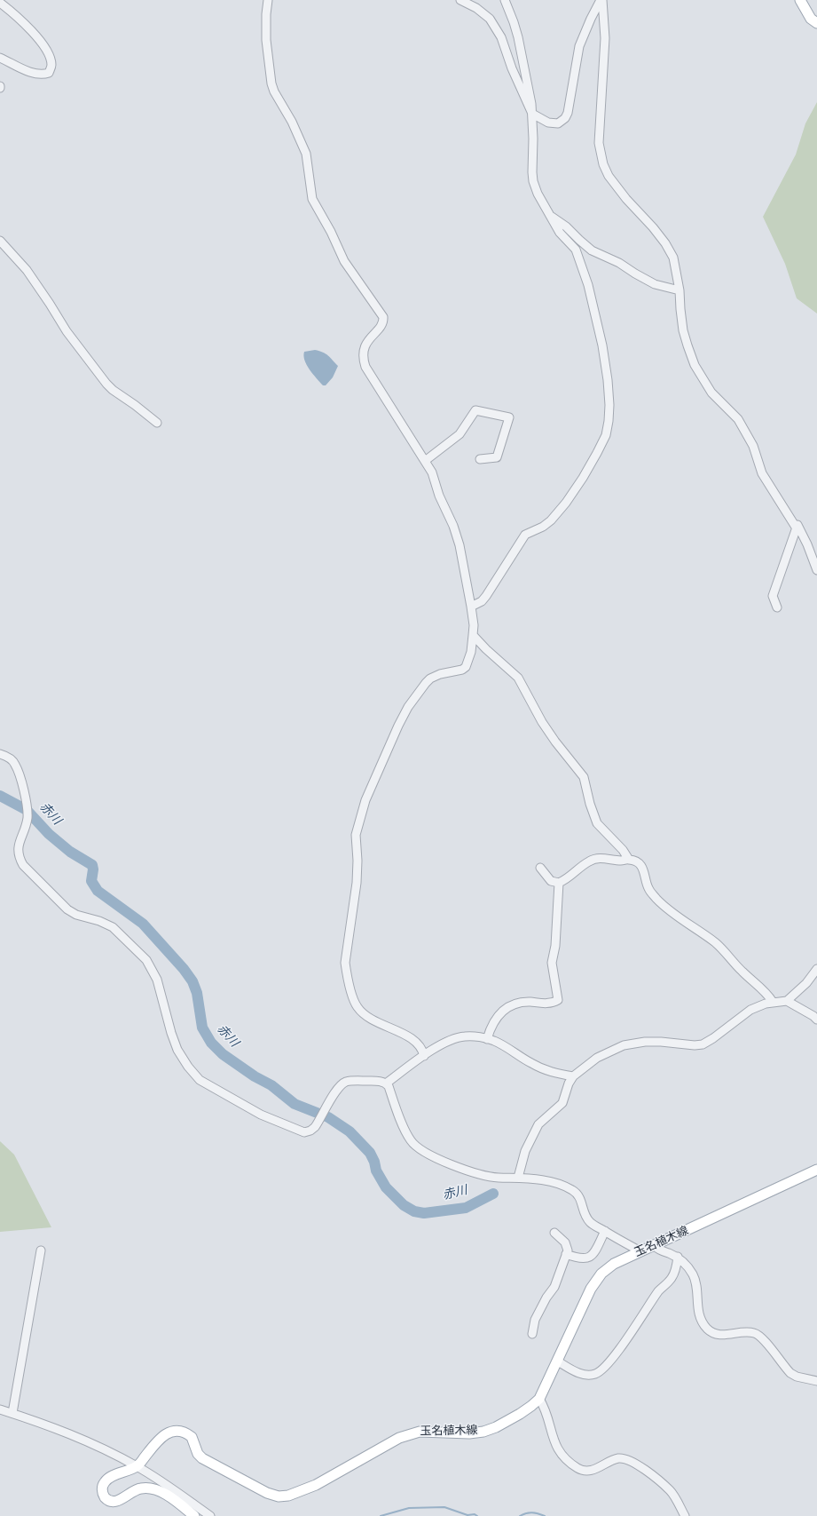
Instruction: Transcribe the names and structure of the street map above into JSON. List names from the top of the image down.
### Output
{
  "streets": {
    "main road": ["玉名植木線"]
  },
  "water": ["赤川"]
}
